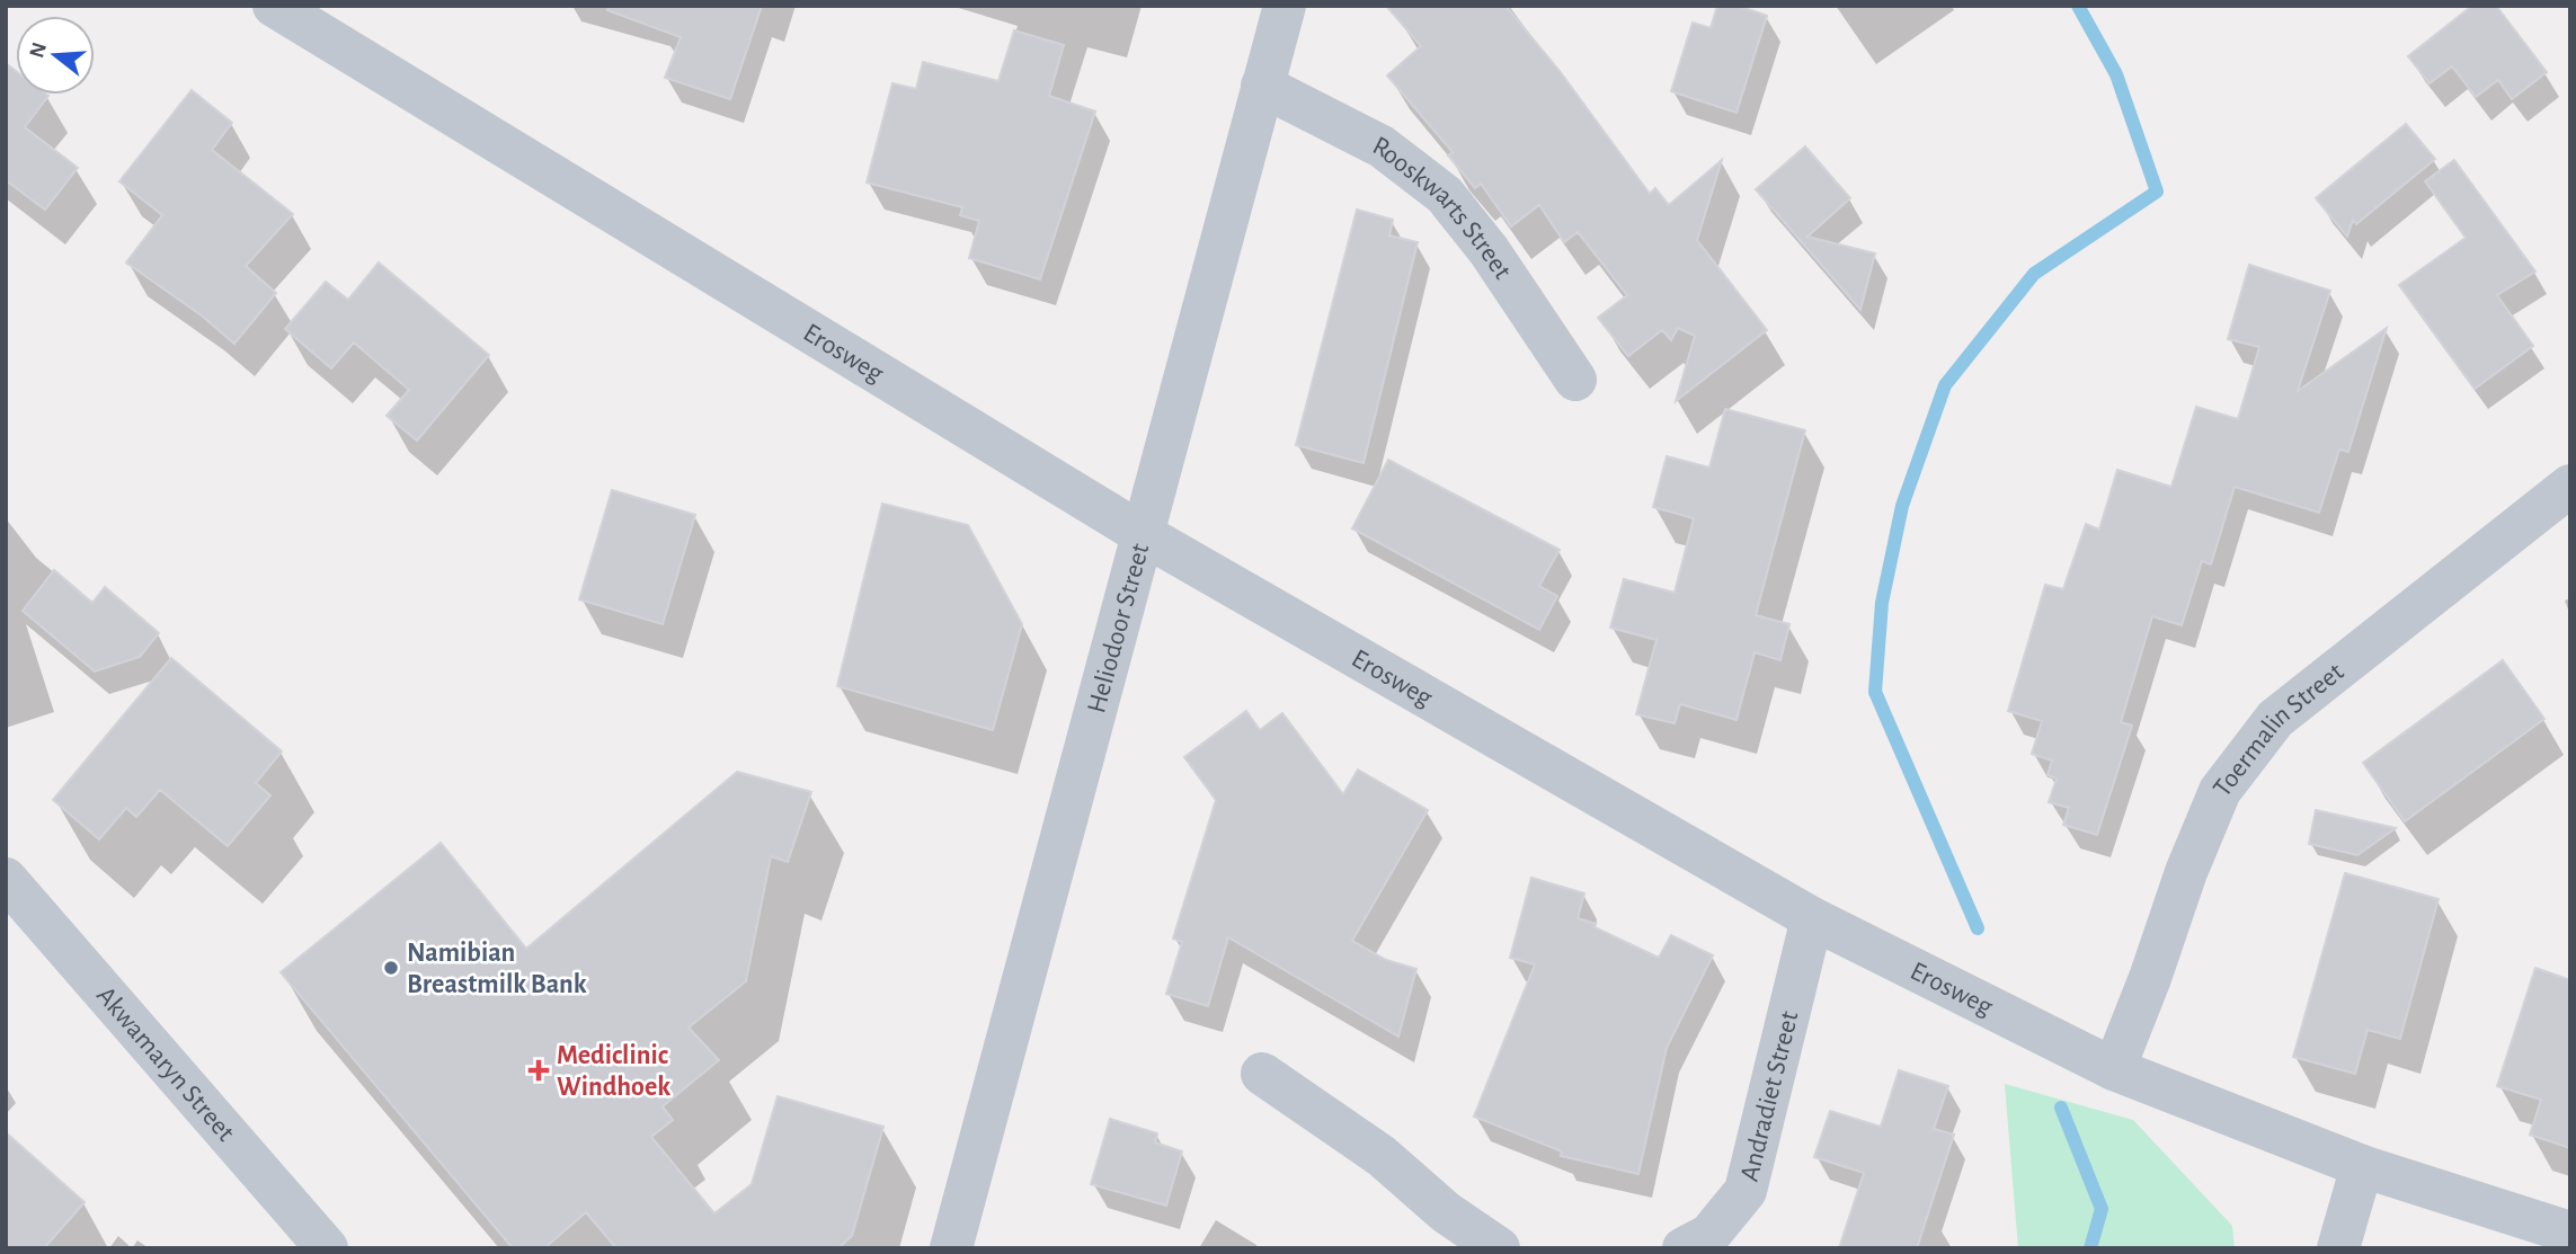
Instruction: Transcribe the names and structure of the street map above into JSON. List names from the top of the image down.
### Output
{
  "streets": {
    "street": [
      "Rooskwarts Street",
      "Erosweg",
      "Heliodoor Street",
      "Toermalin Street",
      "Akwamaryn Street",
      "Andradiet Street"
    ]
  },
  "crossings": [
    ["Rooskwarts Street", "Heliodoor Street"],
    ["Erosweg", "Heliodoor Street"],
    ["Erosweg", "Toermalin Street"],
    ["Erosweg", "Andradiet Street"]
  ],
  "places": {
    "other": ["Namibian Breastmilk Bank"],
    "health": ["Mediclinic Windhoek"]
  },
  "north": "left"
}
